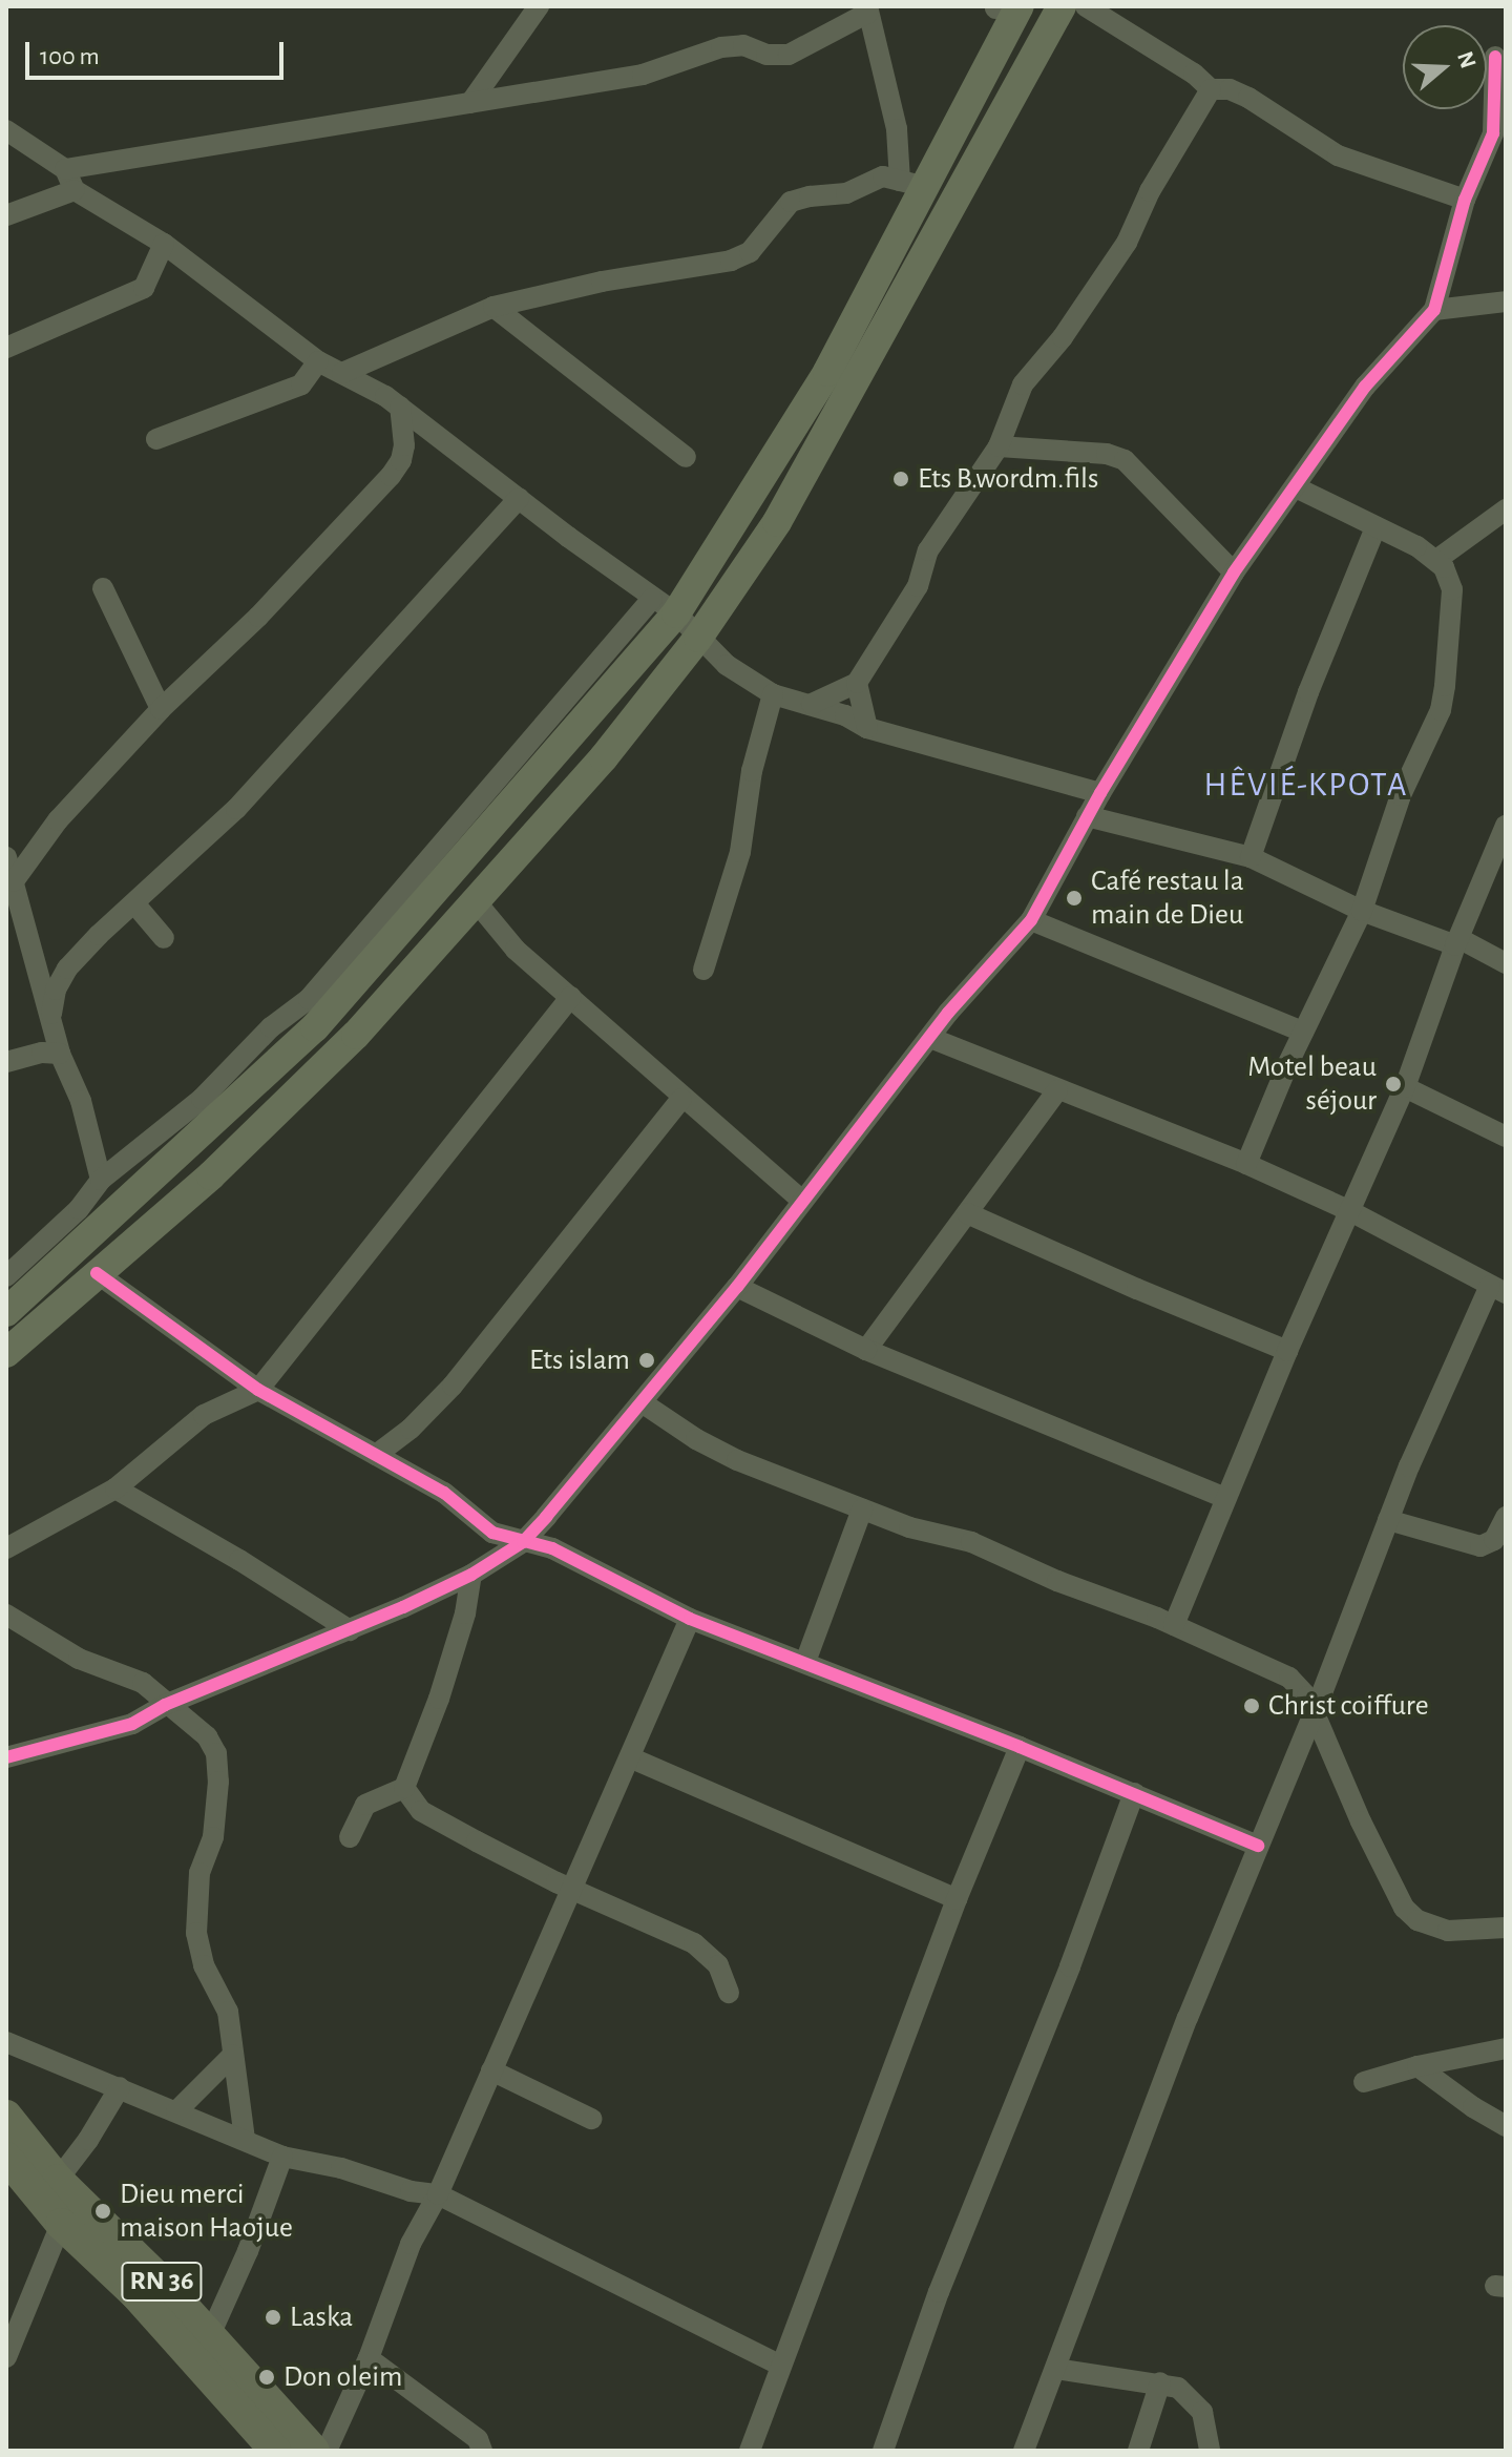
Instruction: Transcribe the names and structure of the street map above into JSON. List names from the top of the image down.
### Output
{
  "streets": {
    "main road": ["RN 36"]
  },
  "districts": ["HÊVIÉ-KPOTA"],
  "places": [
    "Ets B.wordm.fils",
    "Café restau la main de Dieu",
    "Motel beau séjour",
    "Ets islam",
    "Christ coiffure",
    "Dieu merci maison Haojue",
    "Laska",
    "Don oleim"
  ],
  "scale_bar": "100 m",
  "north": "right"
}
